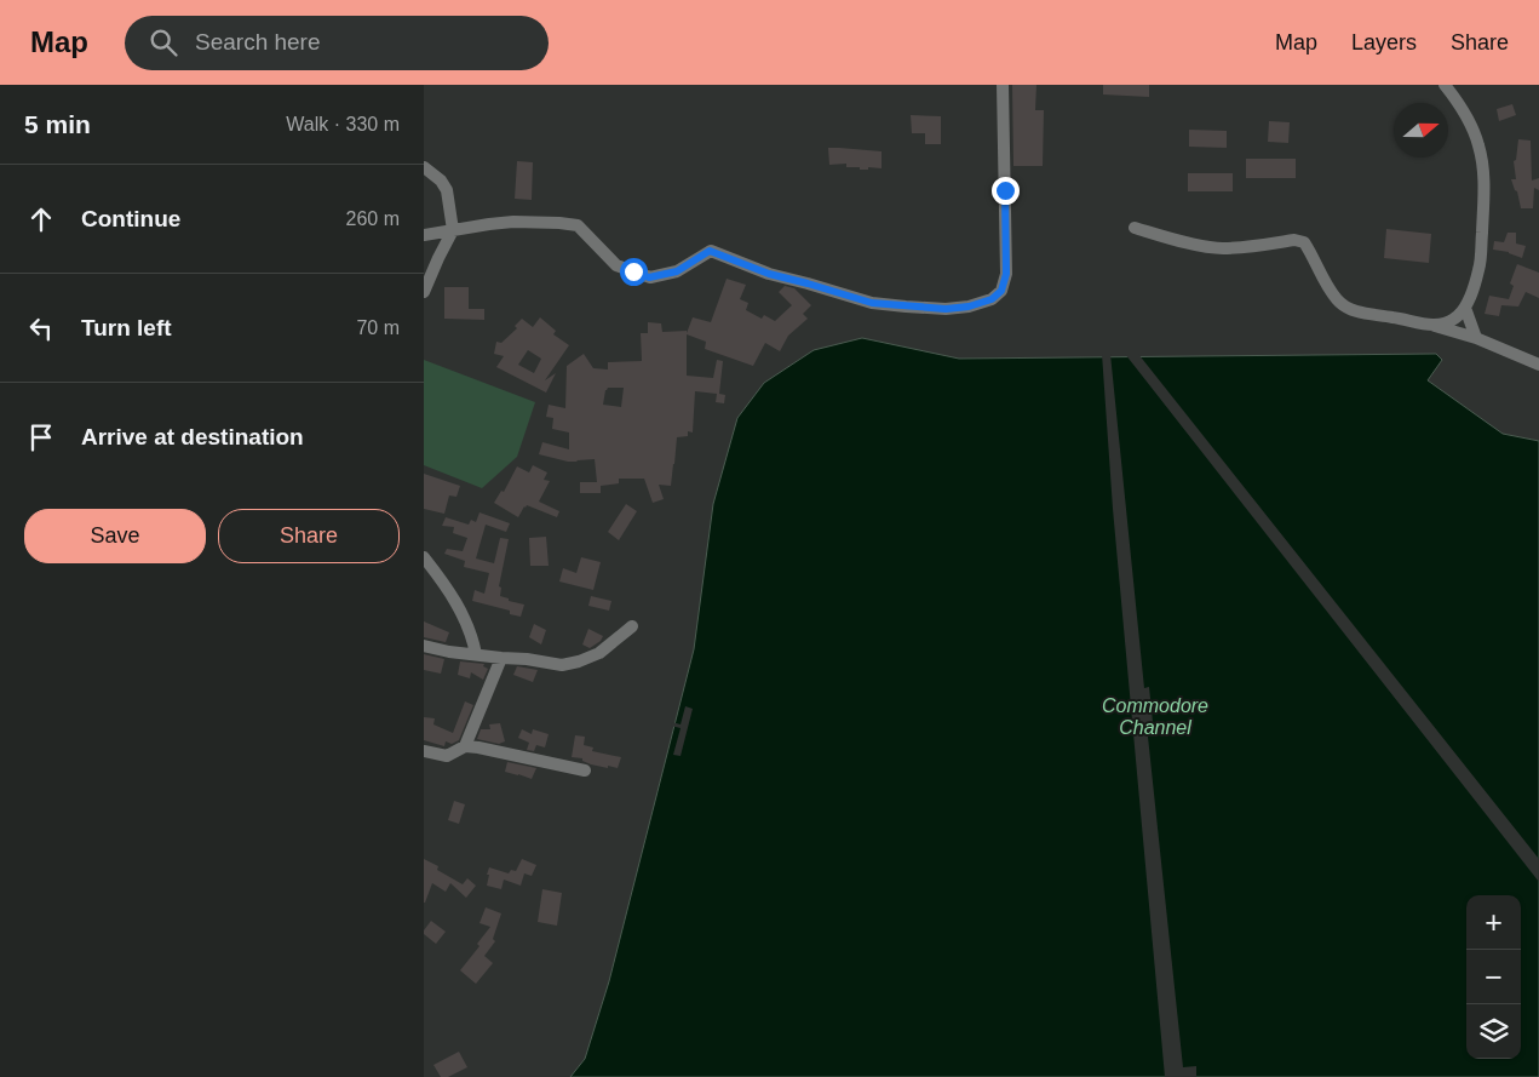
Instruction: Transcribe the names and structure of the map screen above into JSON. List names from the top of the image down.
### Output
{
  "water": ["Commodore Channel"],
  "north": "right",
  "page": {
    "header": "Map",
    "search": "Search here",
    "nav": ["Map", "Layers", "Share"],
    "heading": ["5 min", "Walk · 330 m"],
    "list": [
      ["Continue", "260 m"],
      ["Turn left", "70 m"],
      "Arrive at destination"
    ],
    "buttons": ["Save", "Share"],
    "map_buttons": ["+", "−"]
  }
}
